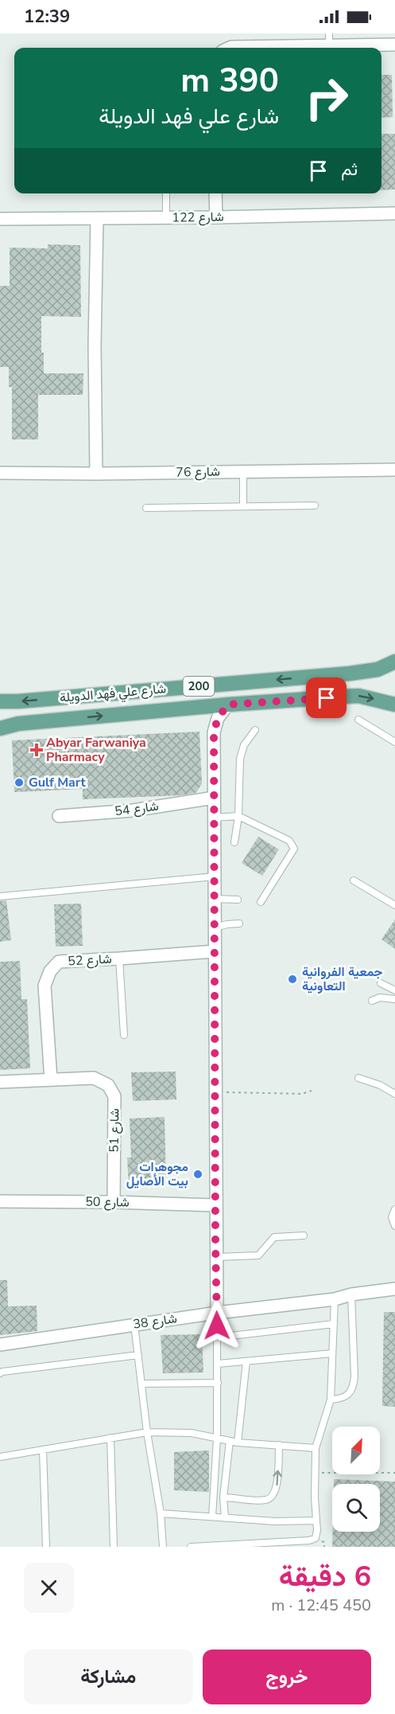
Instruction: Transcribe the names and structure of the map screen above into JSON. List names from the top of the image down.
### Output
{
  "streets": {
    "main road": ["200", "شارع علي فهد الدويلة"],
    "street": [
      "شارع 122",
      "شارع 76",
      "شارع 54",
      "شارع 52",
      "شارع 51",
      "شارع 50",
      "شارع 38"
    ]
  },
  "crossings": [
    ["شارع 52", "شارع 51"],
    ["شارع 51", "شارع 50"]
  ],
  "places": {
    "health": ["Abyar Farwaniya Pharmacy"],
    "other": ["Gulf Mart", "جمعية الفروانية التعاونية", "مجوهرات بيت الأصايل"]
  },
  "north": "top right",
  "page": {
    "status": "12:39",
    "turn": ["390 m", "شارع علي فهد الدويلة"],
    "then": "ثم",
    "heading": ["6 دقيقة", "450 m · 12:45"],
    "buttons": ["خروج", "مشاركة"]
  }
}
